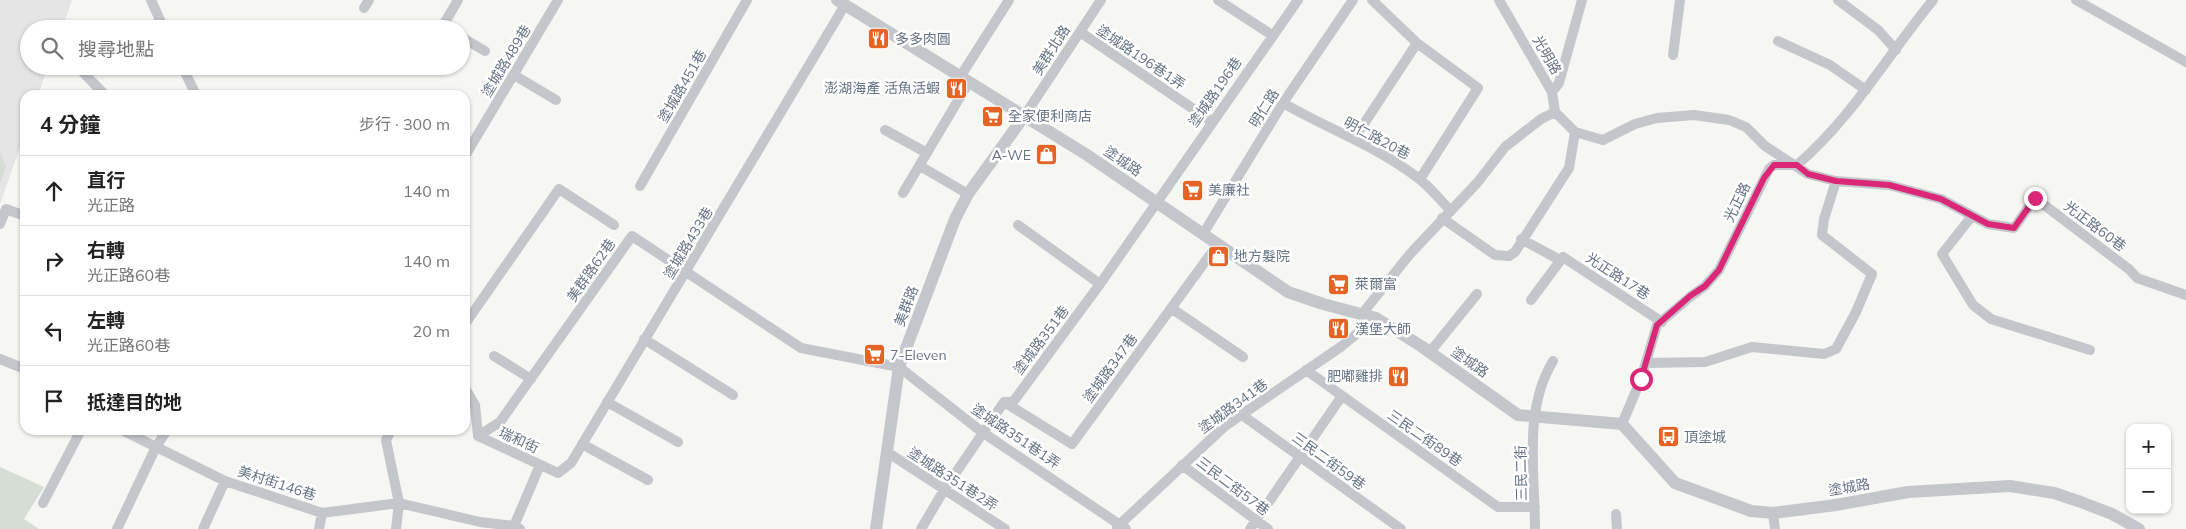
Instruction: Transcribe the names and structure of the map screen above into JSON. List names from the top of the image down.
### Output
{
  "streets": {
    "street": [
      "美群北路",
      "光明路",
      "塗城路196巷1弄",
      "塗城路489巷",
      "塗城路451巷",
      "塗城路196巷",
      "明仁路",
      "明仁路20巷",
      "塗城路",
      "光正路",
      "光正路60巷",
      "塗城路433巷",
      "美群路62巷",
      "光正路17巷",
      "美群路",
      "塗城路351巷",
      "塗城路347巷",
      "塗城路341巷",
      "塗城路351巷1弄",
      "三民二街89巷",
      "瑞和街",
      "三民二街59巷",
      "三民二街",
      "塗城路351巷2弄",
      "美村街146巷",
      "三民二街57巷"
    ]
  },
  "crossings": [
    ["美群北路", "塗城路196巷1弄"],
    ["美群北路", "塗城路"],
    ["美群北路", "美群路"],
    ["塗城路196巷1弄", "塗城路196巷"],
    ["塗城路196巷", "塗城路"],
    ["塗城路196巷", "塗城路351巷"],
    ["明仁路", "明仁路20巷"],
    ["明仁路", "塗城路"],
    ["塗城路", "光正路"],
    ["塗城路", "塗城路433巷"],
    ["塗城路", "美群路"],
    ["塗城路", "塗城路351巷"],
    ["塗城路", "塗城路347巷"],
    ["塗城路", "塗城路341巷"],
    ["塗城路", "三民二街"],
    ["光正路", "光正路60巷"],
    ["光正路", "光正路17巷"],
    ["塗城路433巷", "美群路62巷"],
    ["塗城路433巷", "瑞和街"],
    ["美群路62巷", "美群路"],
    ["美群路62巷", "塗城路351巷1弄"],
    ["美群路62巷", "瑞和街"],
    ["美群路", "塗城路351巷1弄"],
    ["美群路", "塗城路351巷2弄"],
    ["塗城路351巷", "塗城路347巷"],
    ["塗城路351巷", "塗城路351巷1弄"],
    ["塗城路351巷", "塗城路351巷2弄"],
    ["塗城路341巷", "塗城路351巷1弄"],
    ["塗城路341巷", "三民二街89巷"],
    ["塗城路341巷", "三民二街59巷"],
    ["塗城路341巷", "三民二街57巷"],
    ["三民二街89巷", "三民二街"]
  ],
  "places": {
    "restaurant": [
      "多多肉圓",
      "澎湖海產 活魚活蝦",
      "漢堡大師",
      "肥嘟雞排"
    ],
    "supermarket": [
      "全家便利商店",
      "美廉社",
      "萊爾富",
      "7-Eleven"
    ],
    "shop": ["A-WE", "地方髮院"],
    "bus stop": ["頂塗城"]
  },
  "page": {
    "search": "搜尋地點",
    "heading": ["4 分鐘", "步行 · 300 m"],
    "list": [
      ["直行", "光正路", "140 m"],
      ["右轉", "光正路60巷", "140 m"],
      ["左轉", "光正路60巷", "20 m"],
      "抵達目的地"
    ],
    "map_buttons": ["+", "−"]
  }
}
